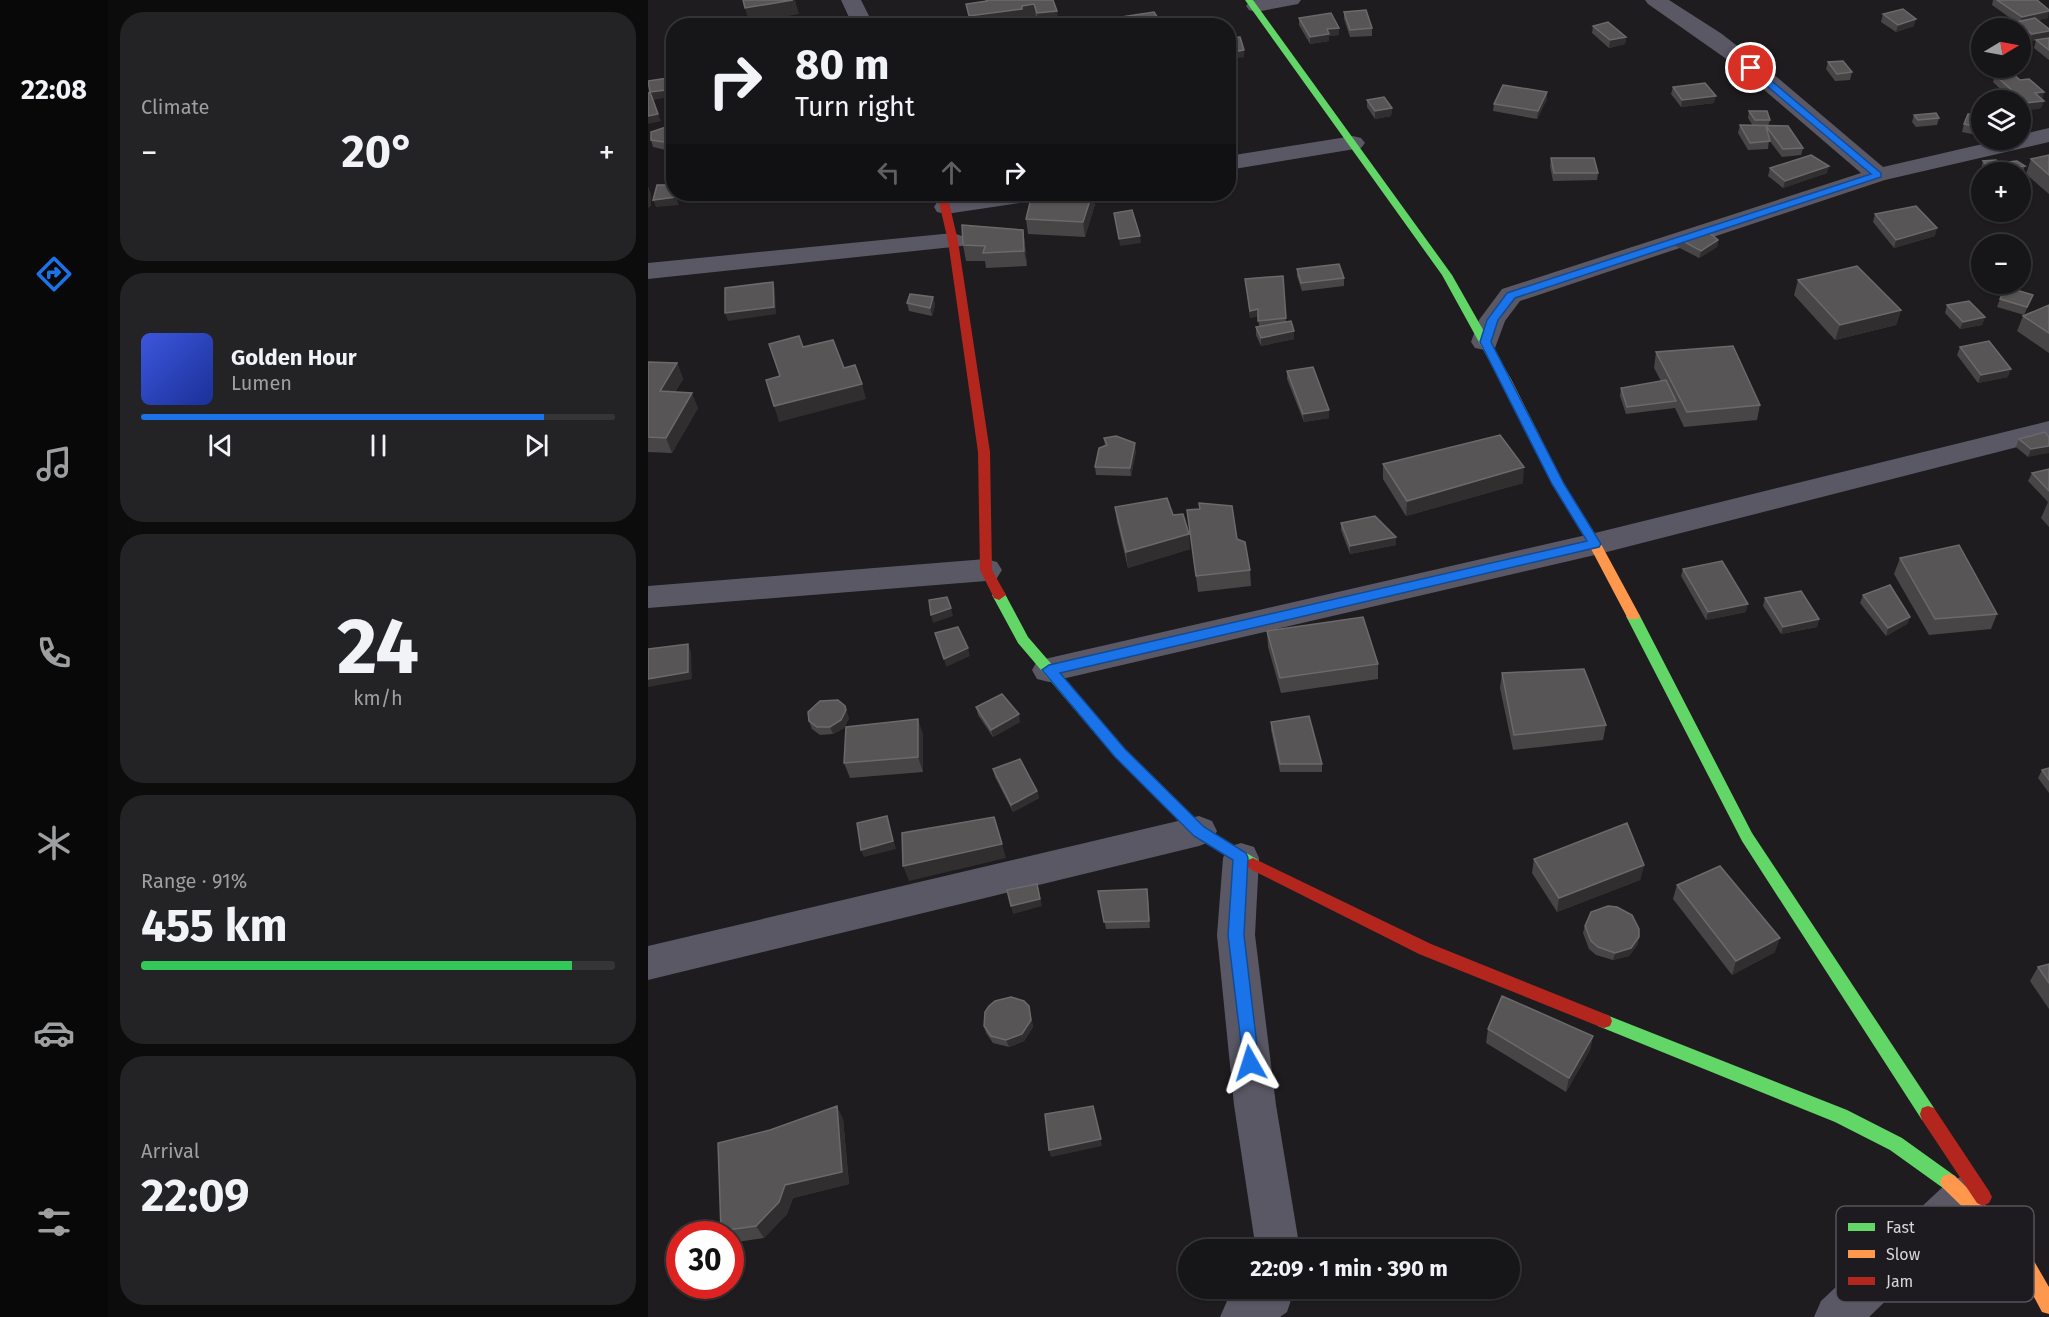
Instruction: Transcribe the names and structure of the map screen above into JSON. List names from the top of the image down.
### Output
{
  "legend": ["Fast", "Slow", "Jam"],
  "north": "right",
  "page": {
    "tabs": "22:08",
    "tile": [
      "Climate",
      ["24", "km/h"],
      ["Range · 91%", "455 km"],
      ["Arrival", "22:09"]
    ],
    "map_buttons": ["+", "−"],
    "turn": ["80 m", "Turn right"],
    "heat": ["−", "20°", "+"],
    "song": ["Golden Hour", "Lumen"],
    "limit": "30",
    "trip": "22:09 · 1 min · 390 m"
  }
}
